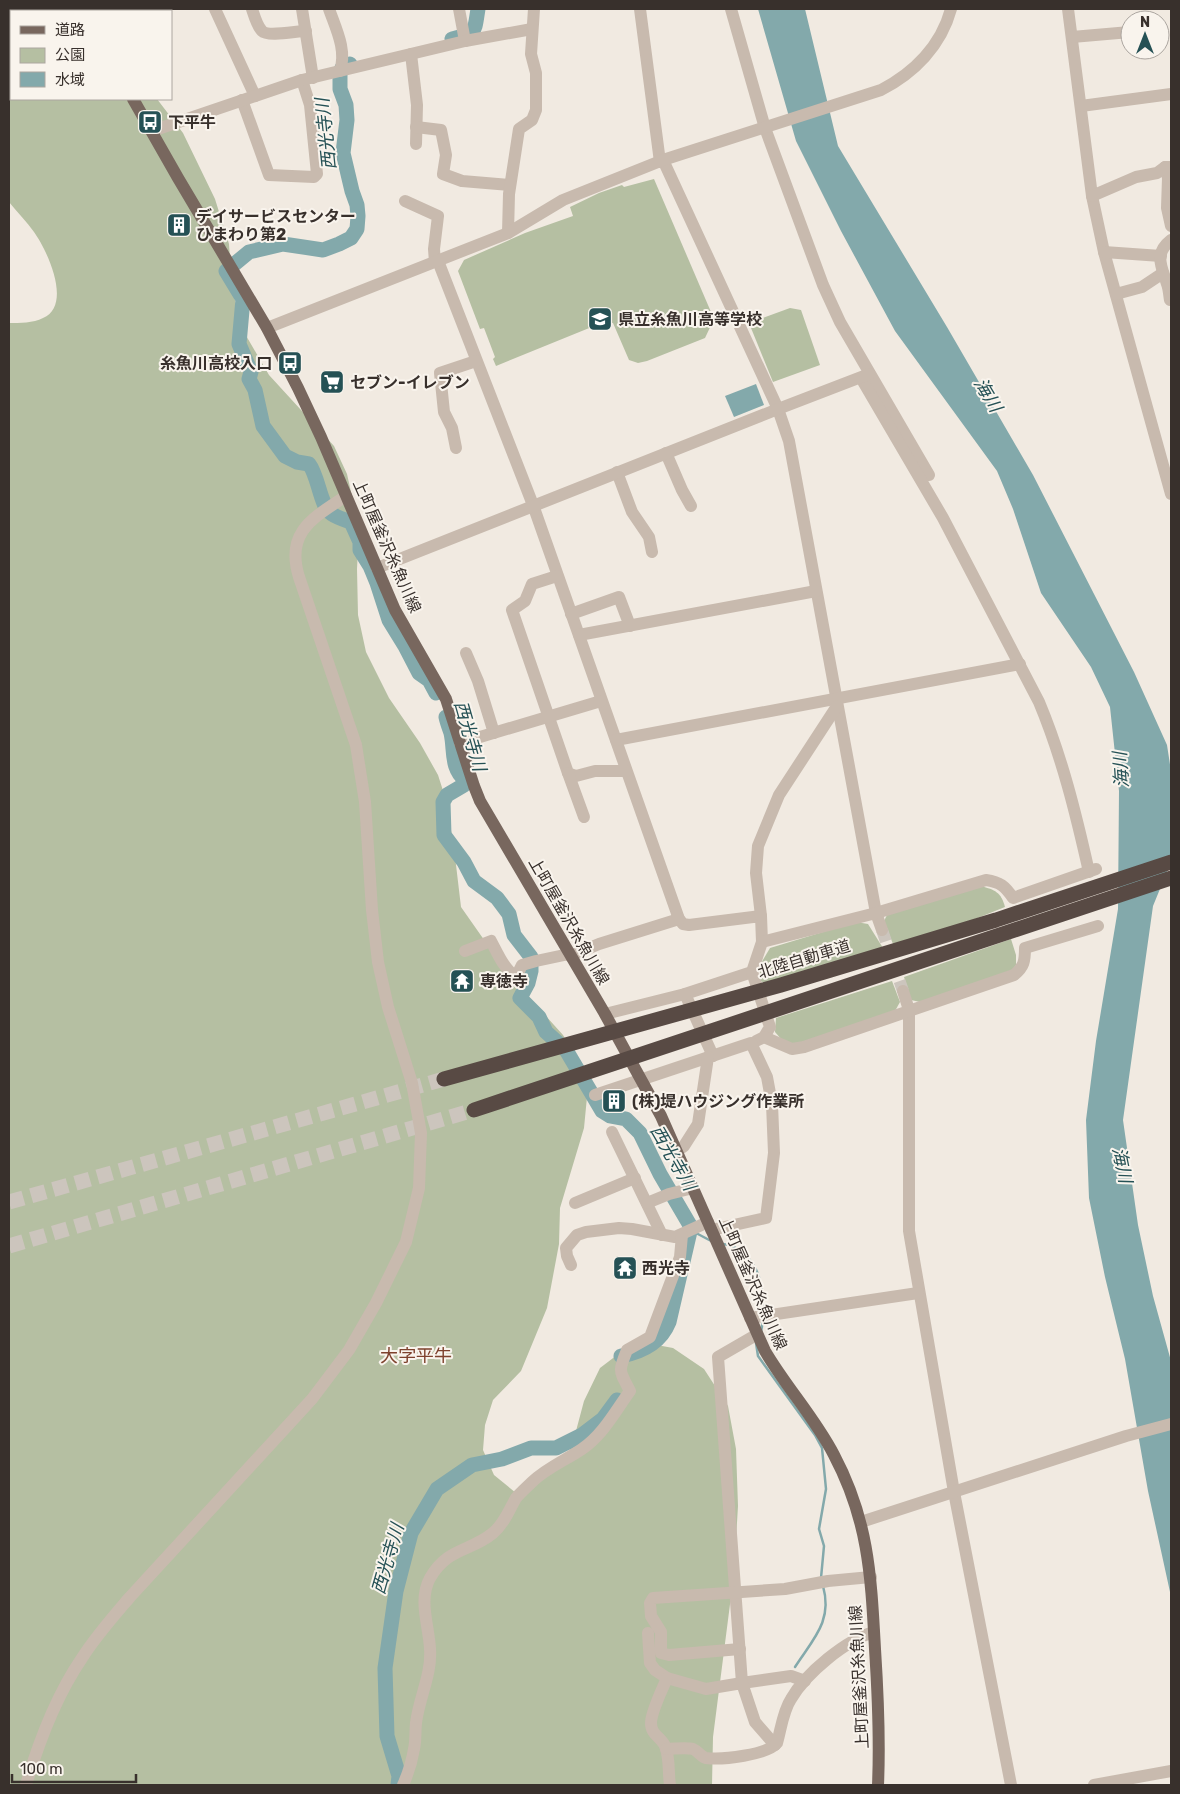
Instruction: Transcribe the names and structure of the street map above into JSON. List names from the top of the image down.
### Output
{
  "streets": {
    "highway": ["北陸自動車道"],
    "main road": ["上町屋釜沢糸魚川線"]
  },
  "districts": ["大字平牛"],
  "water": ["西光寺川", "海川"],
  "places": {
    "bus stop": ["下平牛", "糸魚川高校入口"],
    "building": ["デイサービスセンター ひまわり第2", "(株)堤ハウジング作業所"],
    "school or university": ["県立糸魚川高等学校"],
    "supermarket": ["セブン-イレブン"],
    "temple": ["専徳寺", "西光寺"]
  },
  "legend": ["道路", "公園", "水域"],
  "scale_bar": "100 m",
  "north": "top"
}
